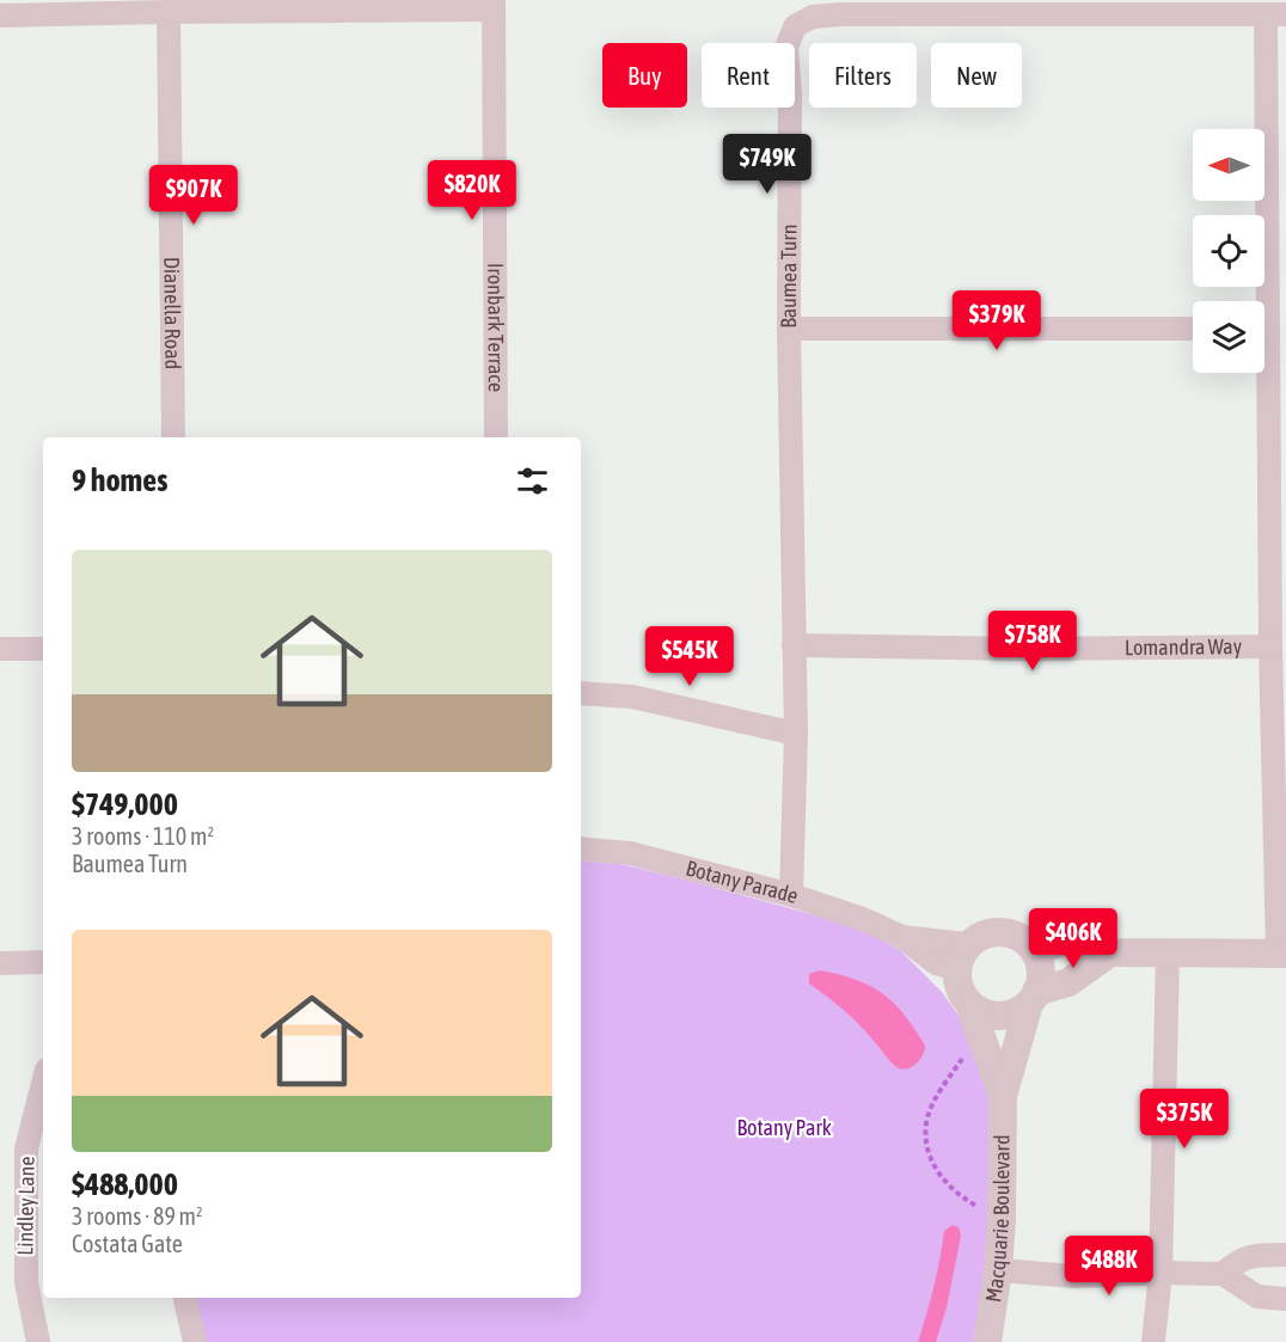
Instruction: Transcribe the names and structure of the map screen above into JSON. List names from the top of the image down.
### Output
{
  "streets": {
    "street": [
      "Baumea Turn",
      "Dianella Road",
      "Ironbark Terrace",
      "Lomandra Way",
      "Botany Parade",
      "Lindley Lane",
      "Macquarie Boulevard"
    ]
  },
  "crossings": [
    ["Baumea Turn", "Lomandra Way"],
    ["Baumea Turn", "Botany Parade"],
    ["Botany Parade", "Macquarie Boulevard"]
  ],
  "parks": ["Botany Park"],
  "north": "left",
  "page": {
    "chip": [
      "Buy",
      "Rent",
      "Filters",
      "New"
    ],
    "price": [
      "$749K",
      "$820K",
      "$907K",
      "$379K",
      "$758K",
      "$545K",
      "$406K",
      "$375K",
      "$488K"
    ],
    "heading": "9 homes",
    "list": [
      {
        "name": "$749,000",
        "note": "3 rooms · 110 m² · Baumea Turn"
      },
      {
        "name": "$488,000",
        "note": "3 rooms · 89 m² · Costata Gate"
      }
    ]
  }
}
